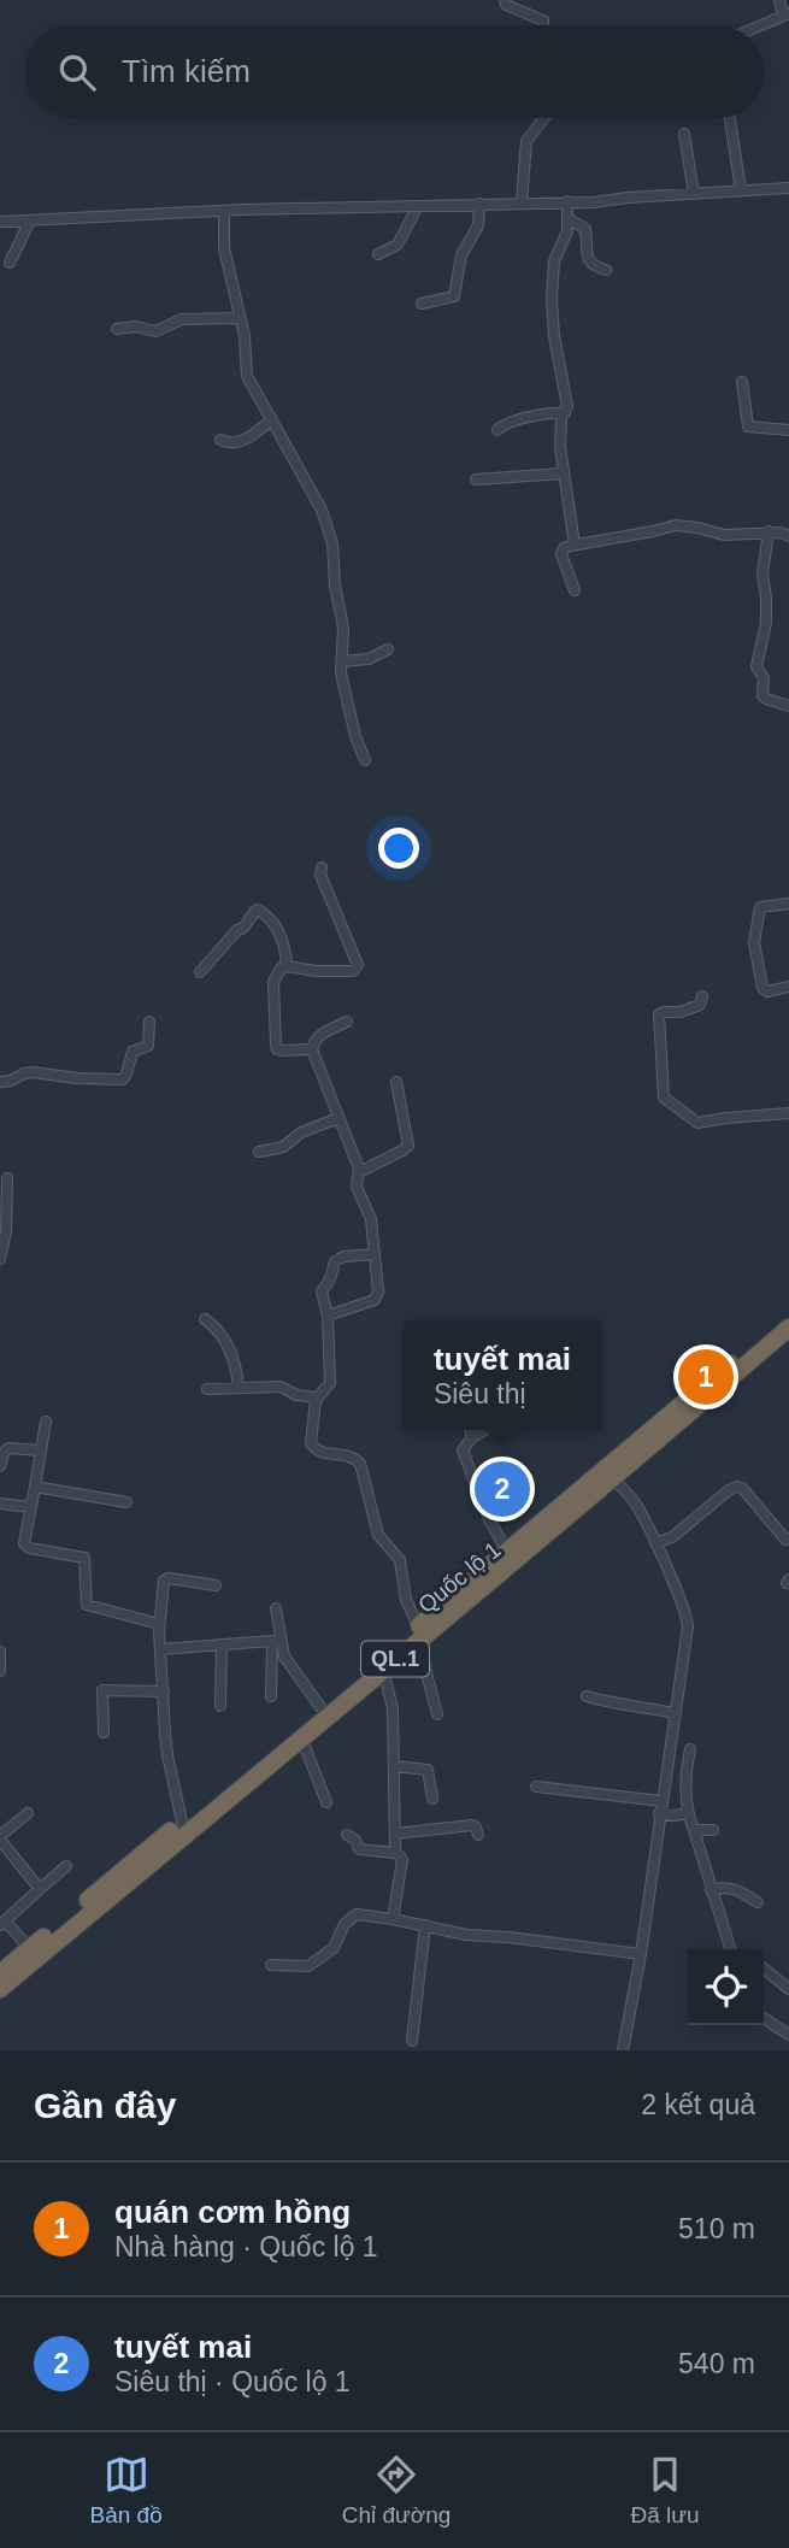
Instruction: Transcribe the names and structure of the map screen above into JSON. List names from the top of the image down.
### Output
{
  "streets": {
    "highway": ["Quốc lộ 1", "QL.1"]
  },
  "page": {
    "search": "Tìm kiếm",
    "popup": ["tuyết mai", "Siêu thị"],
    "pins": ["1", "2"],
    "heading": ["Gần đây", "2 kết quả"],
    "list": [
      {
        "mark": "1",
        "name": "quán cơm hồng",
        "note": "Nhà hàng · Quốc lộ 1",
        "value": "510 m"
      },
      {
        "mark": "2",
        "name": "tuyết mai",
        "note": "Siêu thị · Quốc lộ 1",
        "value": "540 m"
      }
    ],
    "nav": ["Bản đồ", "Chỉ đường", "Đã lưu"]
  }
}
